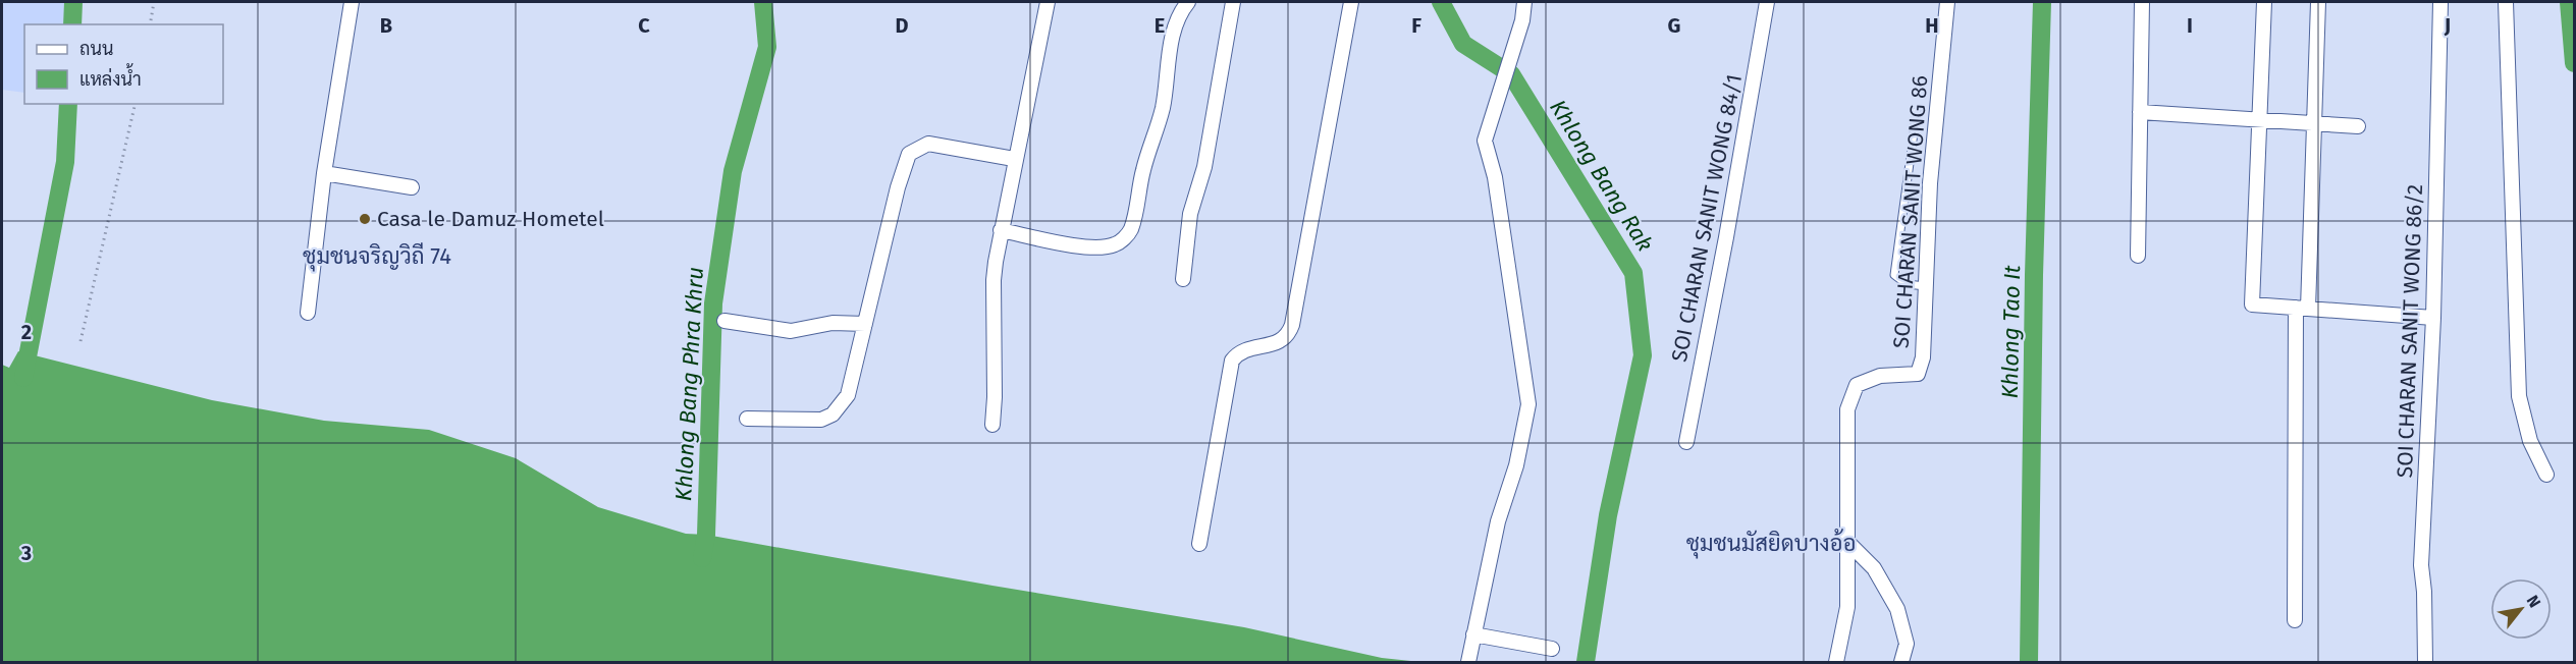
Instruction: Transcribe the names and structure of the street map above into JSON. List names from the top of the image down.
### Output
{
  "streets": {
    "street": ["SOI CHARAN SANIT WONG 86", "SOI CHARAN SANIT WONG 84/1", "SOI CHARAN SANIT WONG 86/2"]
  },
  "districts": ["ชุมชนจริญวิถี 74", "ชุมชนมัสยิดบางอ้อ"],
  "water": ["Khlong Bang Rak", "Khlong Tao It", "Khlong Bang Phra Khru"],
  "places": ["Casa le Damuz Hometel"],
  "legend": ["ถนน", "แหล่งน้ำ"],
  "north": "top right",
  "grid": {
    "columns": [
      "B",
      "C",
      "D",
      "E",
      "F",
      "G",
      "H",
      "I",
      "J"
    ],
    "rows": ["2", "3"]
  }
}
